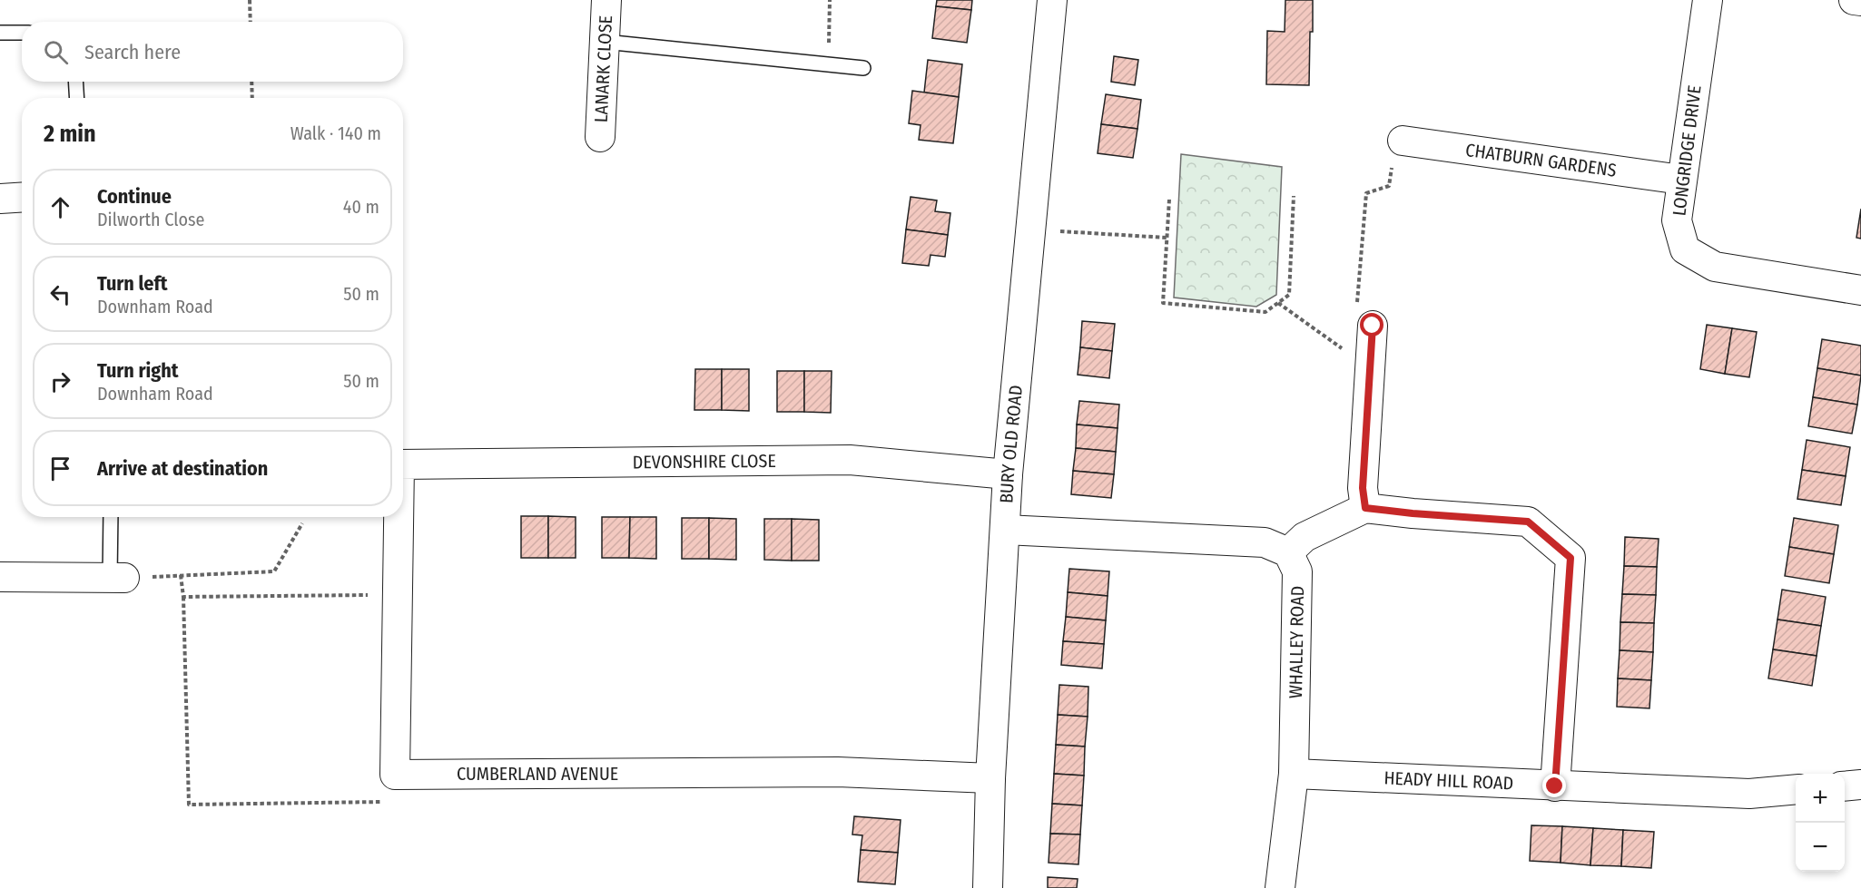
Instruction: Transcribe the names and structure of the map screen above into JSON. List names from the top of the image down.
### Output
{
  "streets": {
    "street": [
      "LANARK CLOSE",
      "LONGRIDGE DRIVE",
      "CHATBURN GARDENS",
      "BURY OLD ROAD",
      "DEVONSHIRE CLOSE",
      "WHALLEY ROAD",
      "CUMBERLAND AVENUE",
      "HEADY HILL ROAD"
    ]
  },
  "crossings": [
    ["LONGRIDGE DRIVE", "CHATBURN GARDENS"],
    ["BURY OLD ROAD", "DEVONSHIRE CLOSE"],
    ["BURY OLD ROAD", "CUMBERLAND AVENUE"],
    ["DEVONSHIRE CLOSE", "CUMBERLAND AVENUE"],
    ["WHALLEY ROAD", "HEADY HILL ROAD"]
  ],
  "page": {
    "search": "Search here",
    "heading": ["2 min", "Walk · 140 m"],
    "list": [
      ["Continue", "Dilworth Close", "40 m"],
      ["Turn left", "Downham Road", "50 m"],
      ["Turn right", "Downham Road", "50 m"],
      "Arrive at destination"
    ],
    "map_buttons": ["+", "−"]
  }
}
